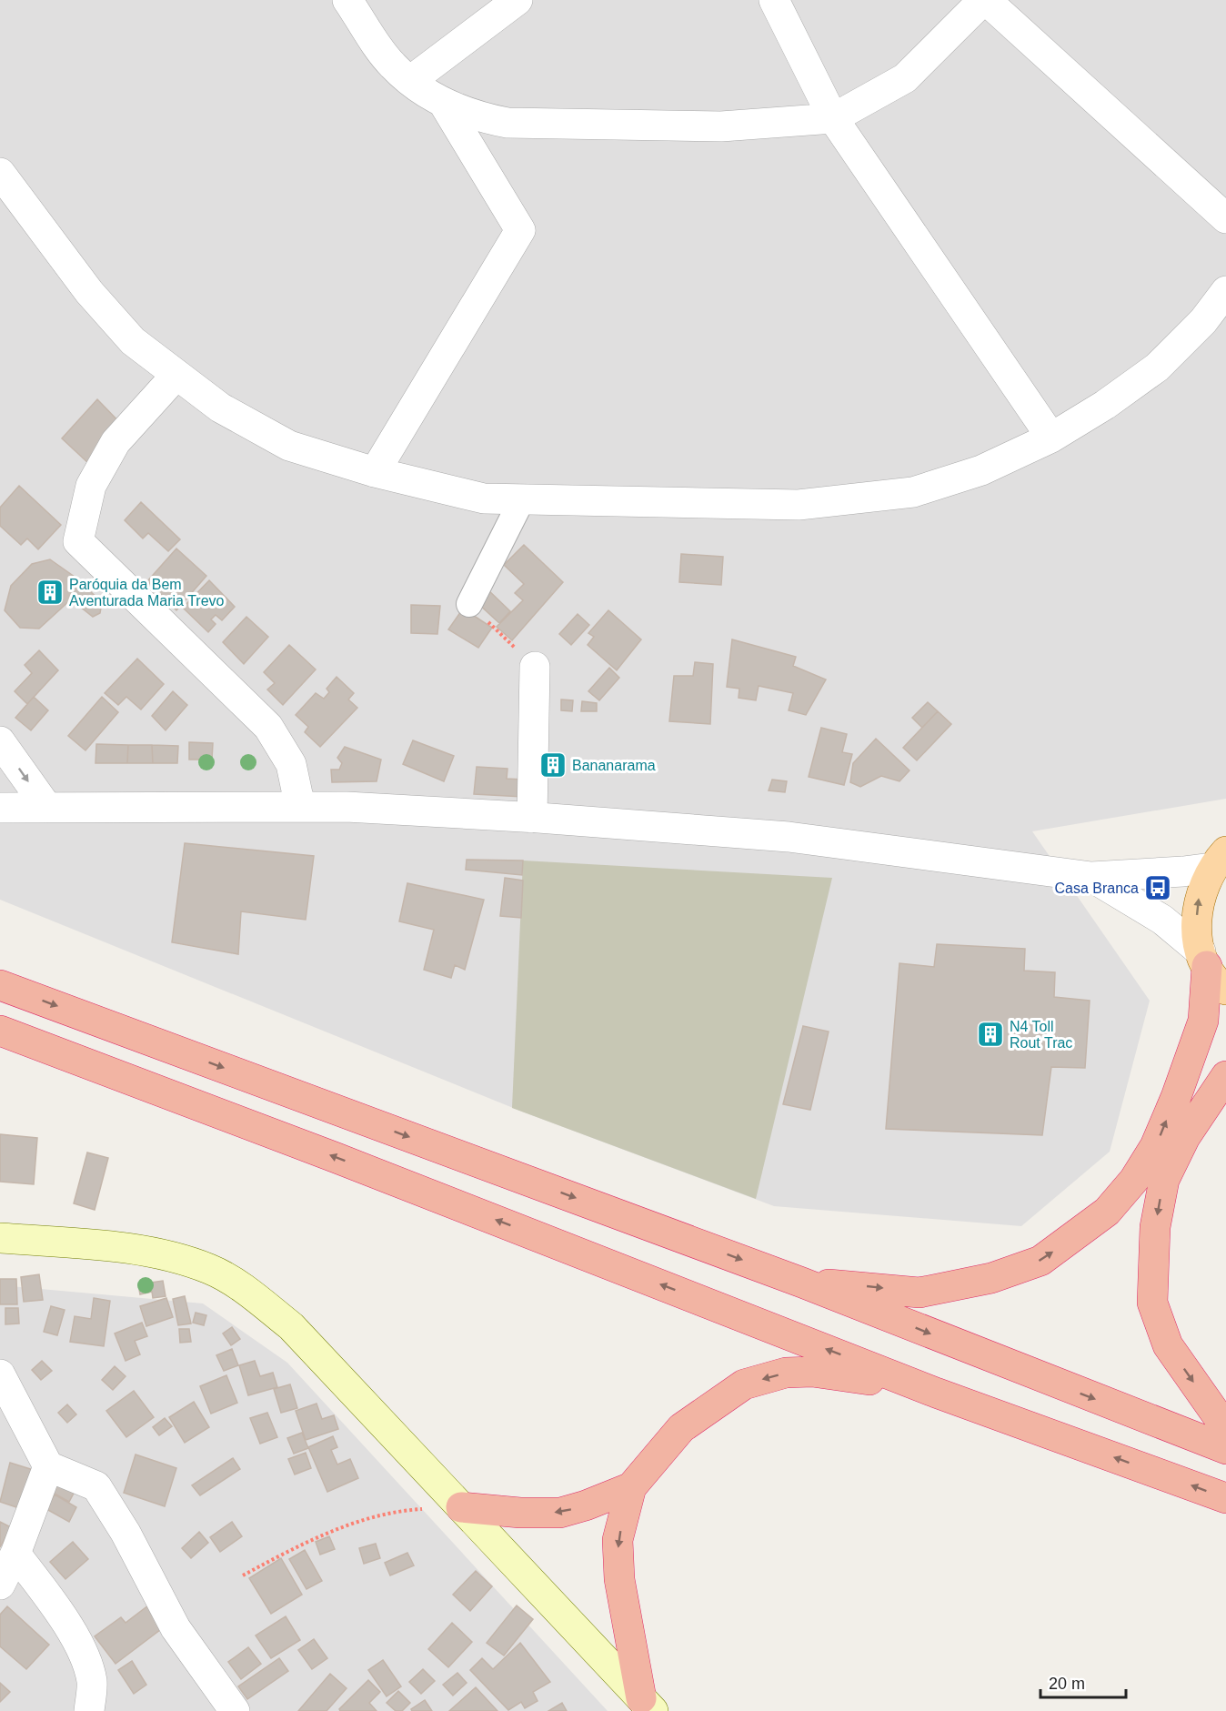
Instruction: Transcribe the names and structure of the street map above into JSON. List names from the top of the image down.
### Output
{
  "places": {
    "building": ["Paróquia da Bem Aventurada Maria Trevo", "Bananarama", "N4 Toll Rout Trac"],
    "bus stop": ["Casa Branca"]
  },
  "scale_bar": "20 m"
}
